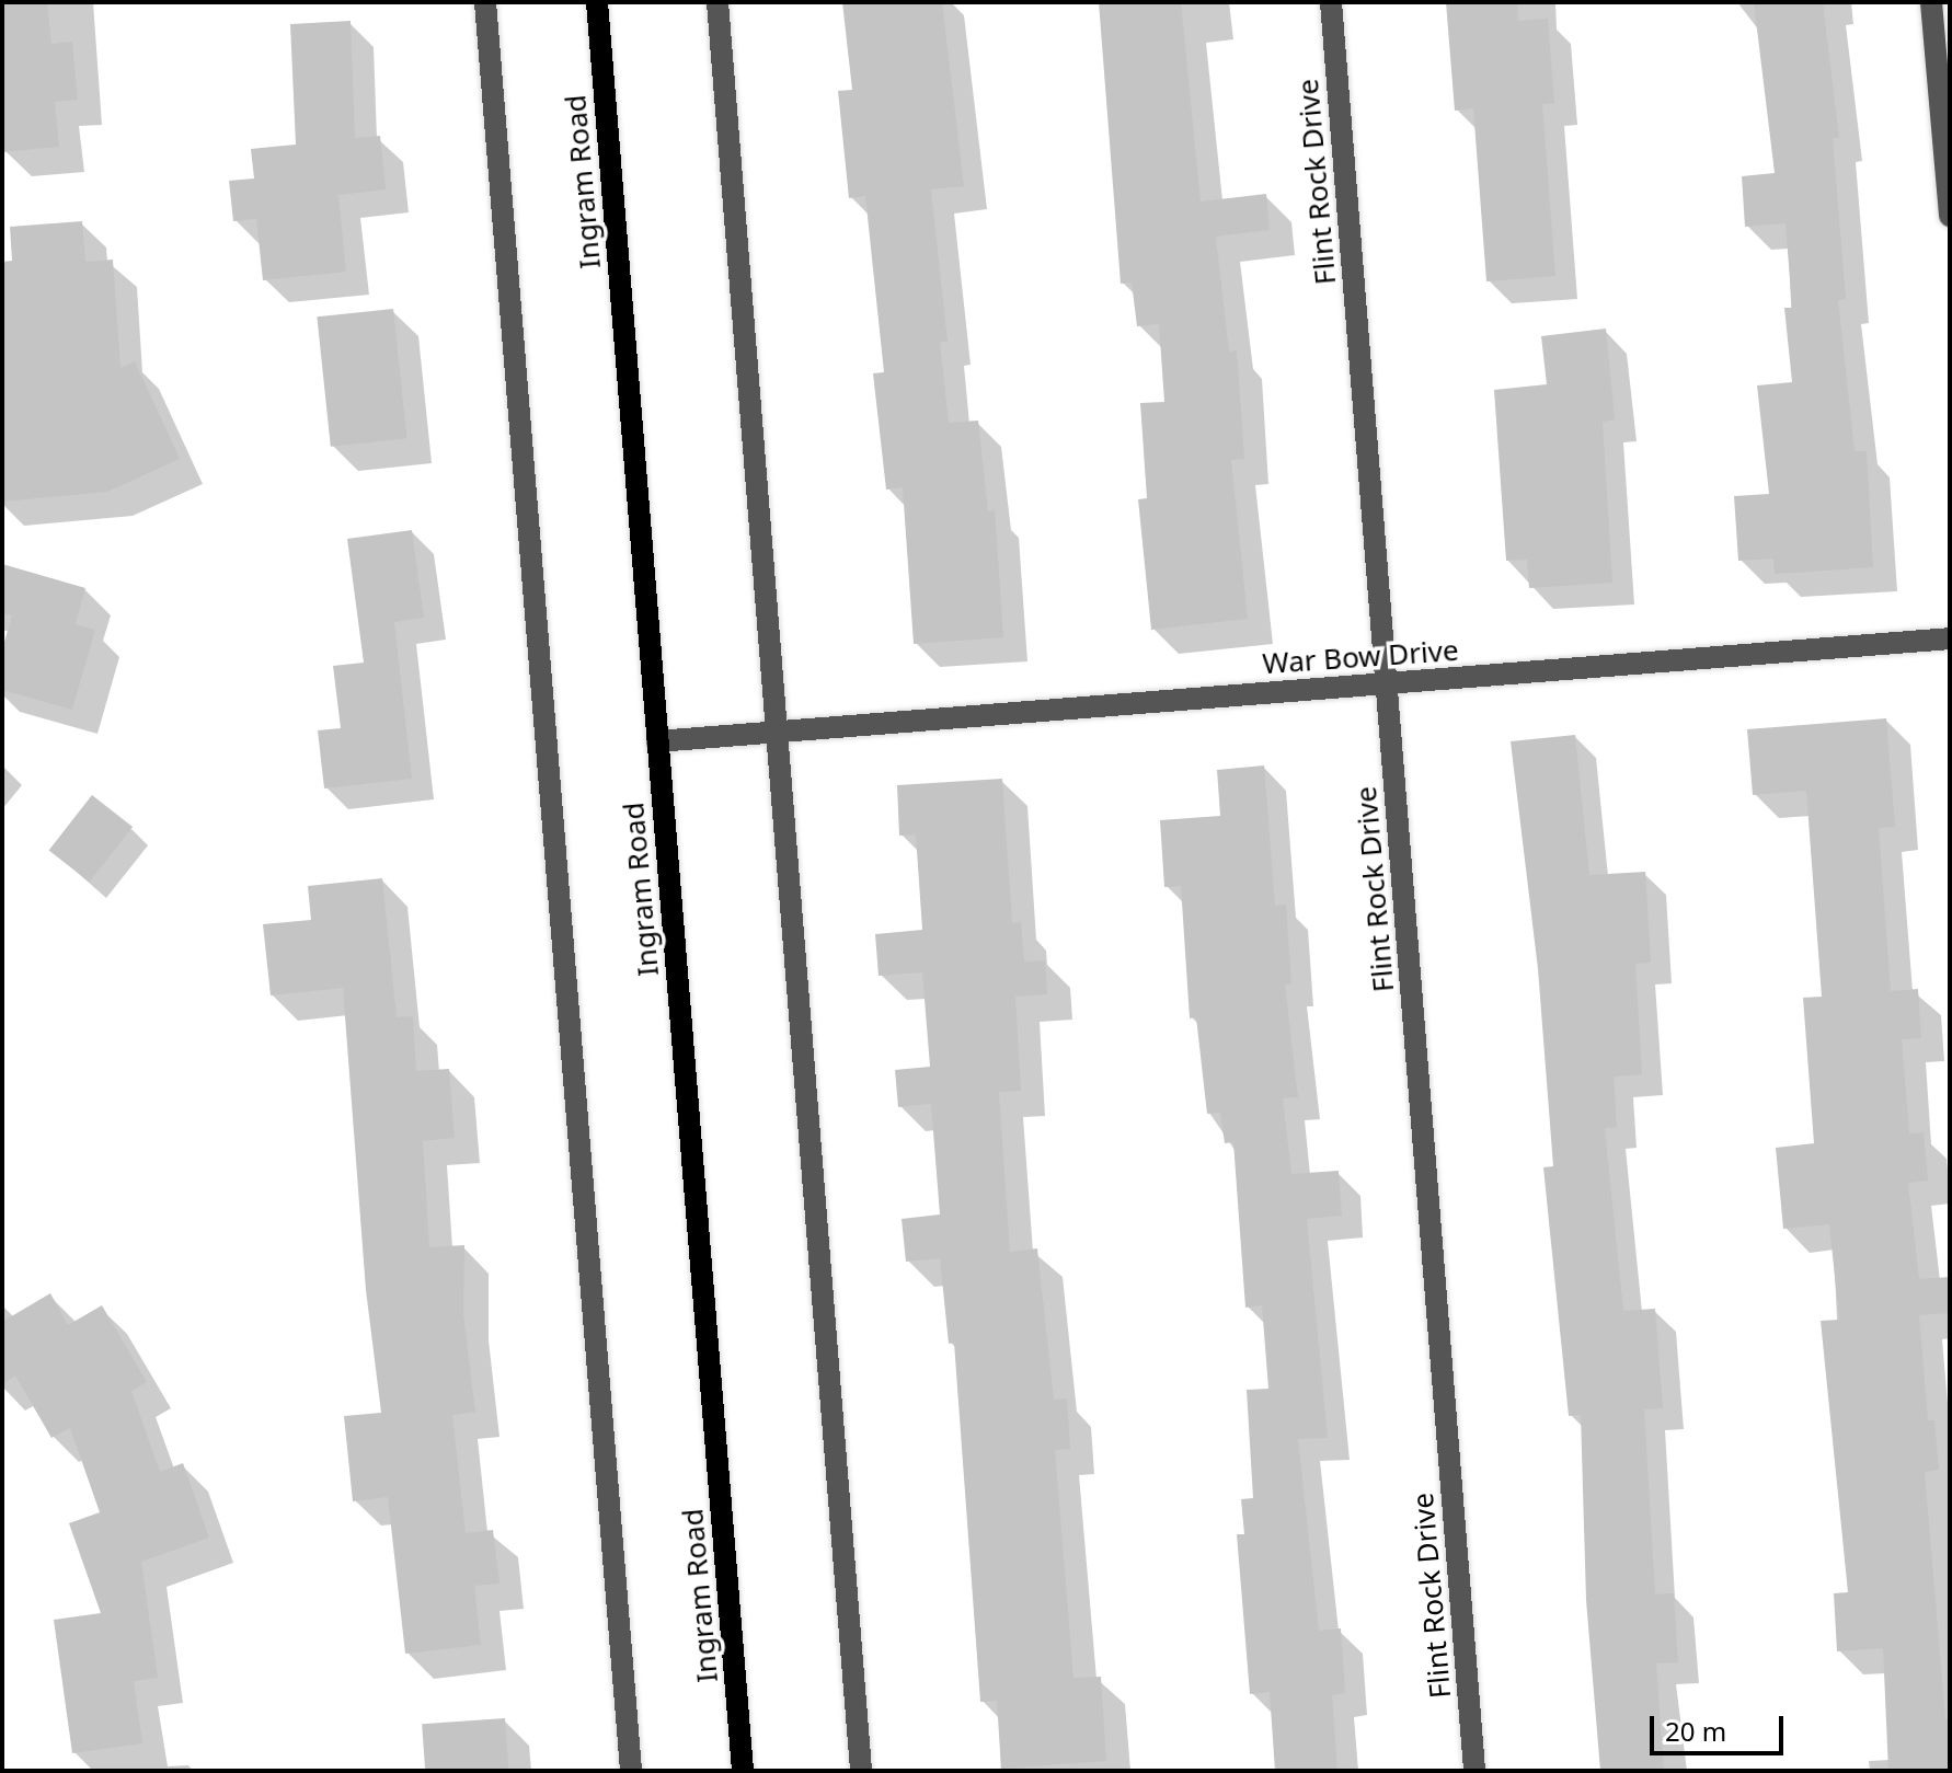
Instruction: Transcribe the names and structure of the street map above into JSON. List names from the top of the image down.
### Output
{
  "streets": {
    "main road": ["Ingram Road"],
    "street": ["Flint Rock Drive", "War Bow Drive"]
  },
  "crossings": [
    ["Ingram Road", "War Bow Drive"],
    ["Flint Rock Drive", "War Bow Drive"]
  ],
  "scale_bar": "20 m"
}
